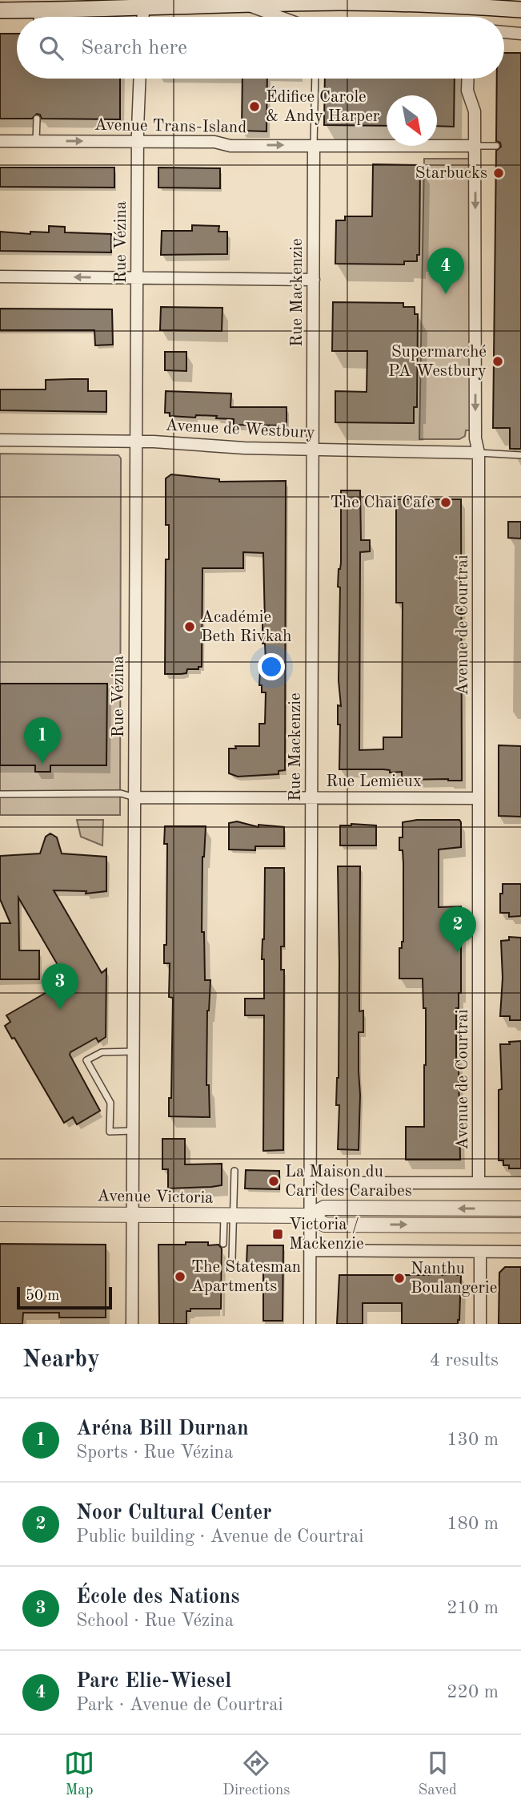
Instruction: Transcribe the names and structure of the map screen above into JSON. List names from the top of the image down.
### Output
{
  "streets": {
    "street": [
      "Avenue Trans-Island",
      "Rue Vézina",
      "Rue Mackenzie",
      "Avenue de Westbury",
      "Avenue de Courtrai",
      "Rue Lemieux",
      "Avenue Victoria"
    ]
  },
  "crossings": [
    ["Avenue Trans-Island", "Rue Vézina"],
    ["Avenue Trans-Island", "Rue Mackenzie"],
    ["Avenue Trans-Island", "Avenue de Courtrai"],
    ["Rue Vézina", "Avenue de Westbury"],
    ["Rue Vézina", "Rue Lemieux"],
    ["Rue Vézina", "Avenue Victoria"],
    ["Rue Mackenzie", "Avenue de Westbury"],
    ["Rue Mackenzie", "Rue Lemieux"],
    ["Rue Mackenzie", "Avenue Victoria"],
    ["Avenue de Westbury", "Avenue de Courtrai"],
    ["Avenue de Courtrai", "Rue Lemieux"]
  ],
  "one_way": ["Avenue Trans-Island"],
  "places": {
    "other": [
      "Édifice Carole & Andy Harper",
      "Starbucks",
      "Supermarché PA Westbury",
      "The Chai Cafe",
      "Académie Beth Rivkah",
      "La Maison du Cari des Caraibes",
      "The Statesman Apartments",
      "Nanthu Boulangerie"
    ],
    "transit": ["Victoria / Mackenzie"]
  },
  "scale_bar": "50 m",
  "north": "bottom right",
  "page": {
    "search": "Search here",
    "pins": [
      "4",
      "1",
      "2",
      "3"
    ],
    "scale": "50 m",
    "heading": ["Nearby", "4 results"],
    "list": [
      {
        "mark": "1",
        "name": "Aréna Bill Durnan",
        "note": "Sports · Rue Vézina",
        "value": "130 m"
      },
      {
        "mark": "2",
        "name": "Noor Cultural Center",
        "note": "Public building · Avenue de Courtrai",
        "value": "180 m"
      },
      {
        "mark": "3",
        "name": "École des Nations",
        "note": "School · Rue Vézina",
        "value": "210 m"
      },
      {
        "mark": "4",
        "name": "Parc Elie-Wiesel",
        "note": "Park · Avenue de Courtrai",
        "value": "220 m"
      }
    ],
    "nav": ["Map", "Directions", "Saved"]
  }
}
